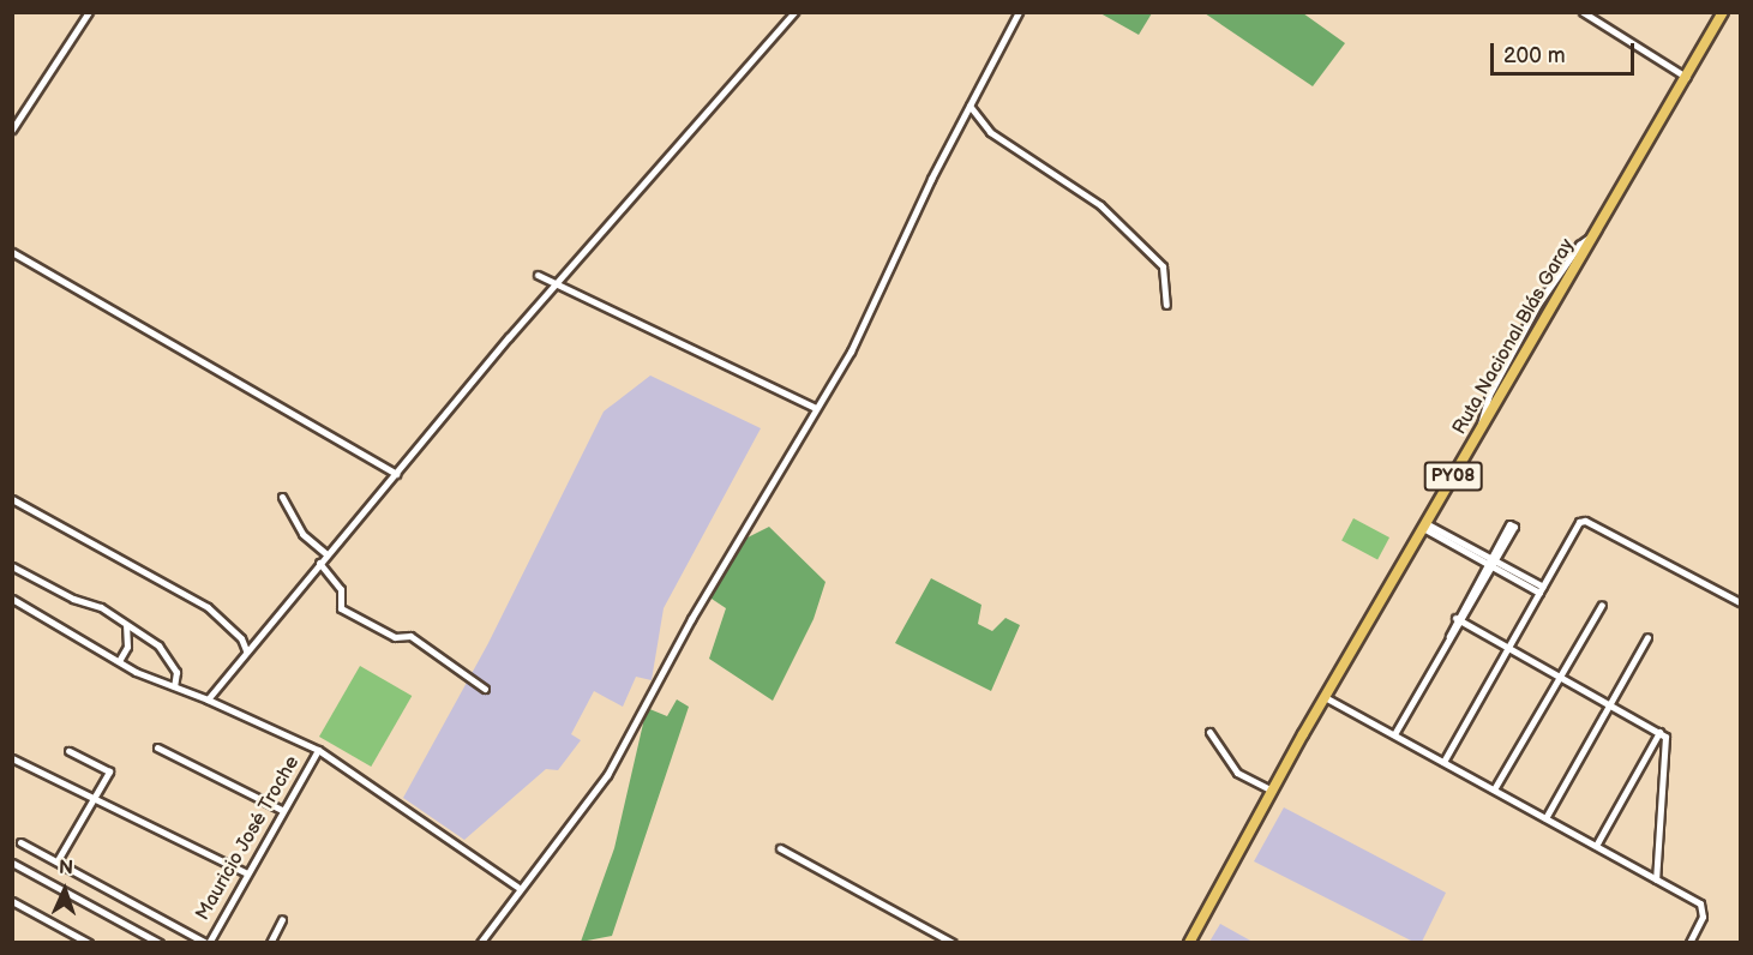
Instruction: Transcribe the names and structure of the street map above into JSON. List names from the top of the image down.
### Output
{
  "streets": {
    "highway": ["Ruta Nacional Blás Garay", "PY08"],
    "street": ["Mauricio José Troche"]
  },
  "scale_bar": "200 m",
  "north": "top"
}
